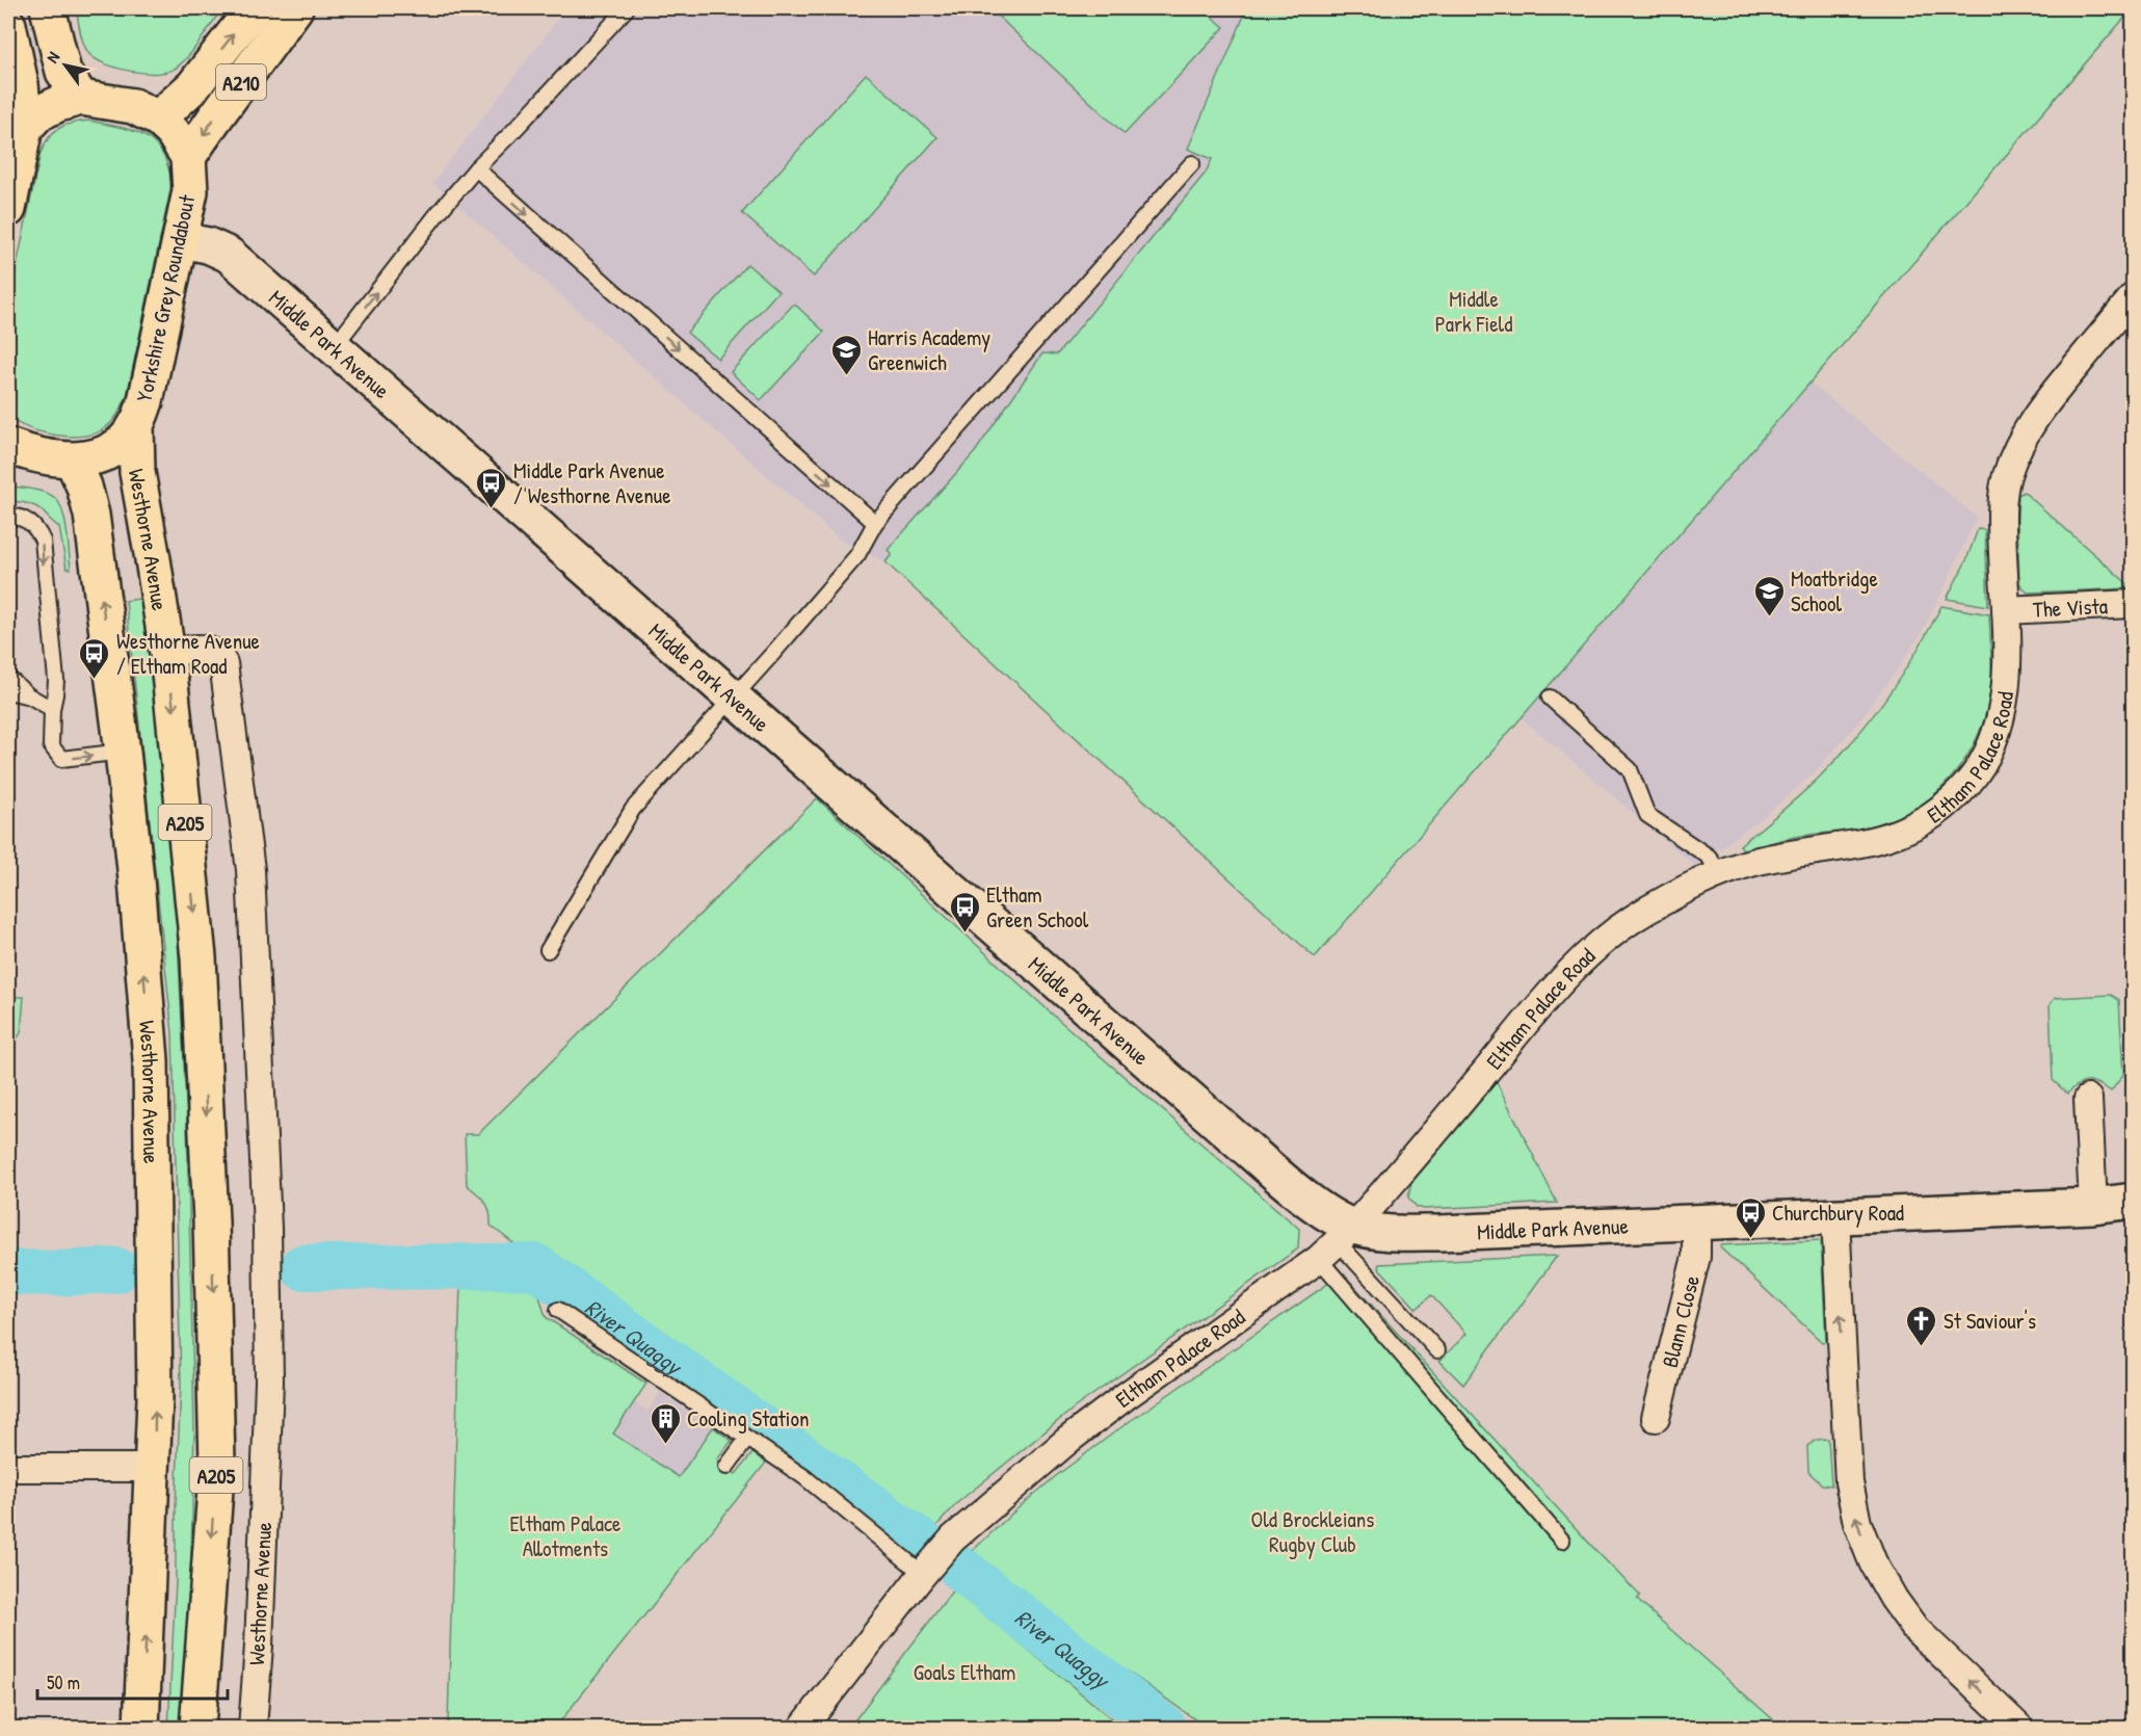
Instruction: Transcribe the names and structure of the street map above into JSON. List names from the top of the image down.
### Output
{
  "streets": {
    "main road": [
      "A210",
      "Yorkshire Grey Roundabout",
      "Westhorne Avenue",
      "A205"
    ],
    "street": [
      "Middle Park Avenue",
      "The Vista",
      "Eltham Palace Road",
      "Blann Close"
    ]
  },
  "crossings": [
    ["A210", "Yorkshire Grey Roundabout"],
    ["Yorkshire Grey Roundabout", "Middle Park Avenue"],
    ["Yorkshire Grey Roundabout", "Westhorne Avenue"],
    ["Middle Park Avenue", "Eltham Palace Road"],
    ["Middle Park Avenue", "Blann Close"],
    ["The Vista", "Eltham Palace Road"]
  ],
  "water": ["River Quaggy"],
  "parks": [
    "Middle Park Field",
    "Old Brockleians Rugby Club",
    "Eltham Palace Allotments",
    "Goals Eltham"
  ],
  "places": {
    "school or university": ["Harris Academy Greenwich", "Moatbridge School"],
    "bus stop": [
      "Middle Park Avenue / Westhorne Avenue",
      "Westhorne Avenue / Eltham Road",
      "Eltham Green School",
      "Churchbury Road"
    ],
    "church": ["St Saviour's"],
    "building": ["Cooling Station"]
  },
  "scale_bar": "50 m",
  "north": "top left"
}
